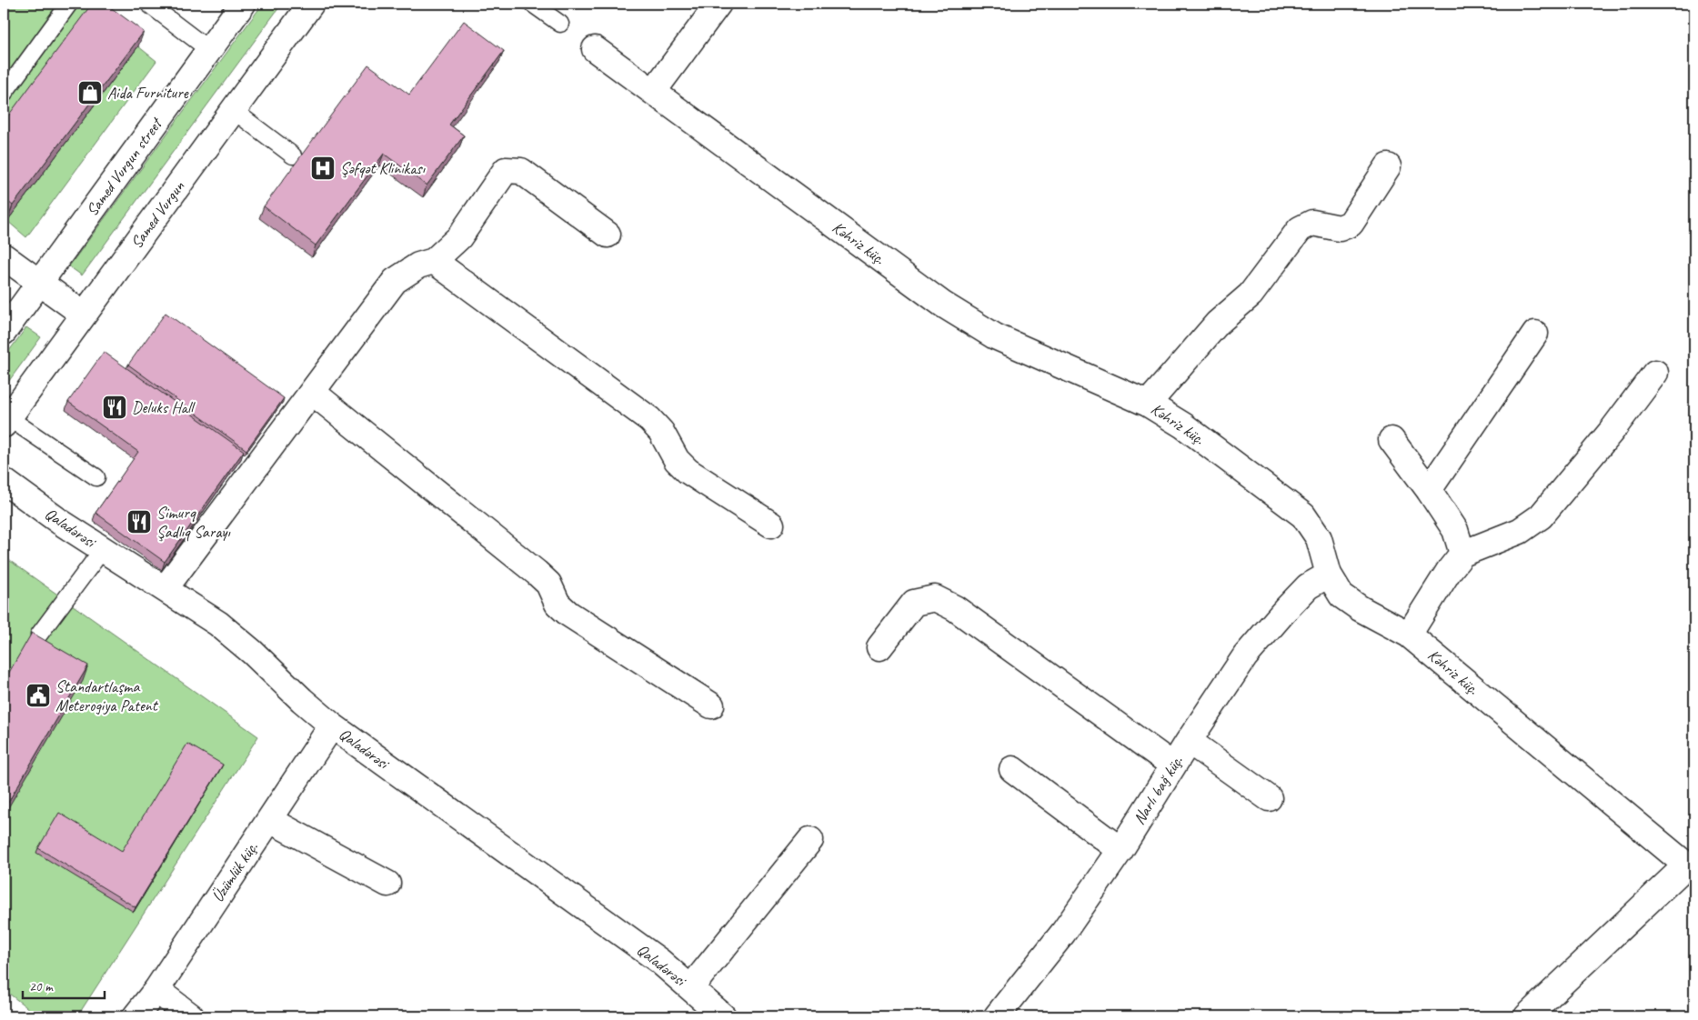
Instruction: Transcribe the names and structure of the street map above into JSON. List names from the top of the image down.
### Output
{
  "streets": {
    "street": [
      "Samed Vurgun street",
      "Samed Vurgun",
      "Kəhriz küç.",
      "Qaladərəsi",
      "Narlı bağ küç.",
      "Üzümlük küç."
    ]
  },
  "crossings": [
    ["Kəhriz küç.", "Narlı bağ küç."],
    ["Qaladərəsi", "Üzümlük küç."]
  ],
  "places": {
    "shop": ["Aida Furniture"],
    "hospital": ["Şəfqət Klinikası"],
    "restaurant": ["Deluks Hall", "Simurq Şadlıq Sarayı"],
    "public building": ["Standartlaşma Meterogiya Patent"]
  },
  "scale_bar": "20 m"
}
